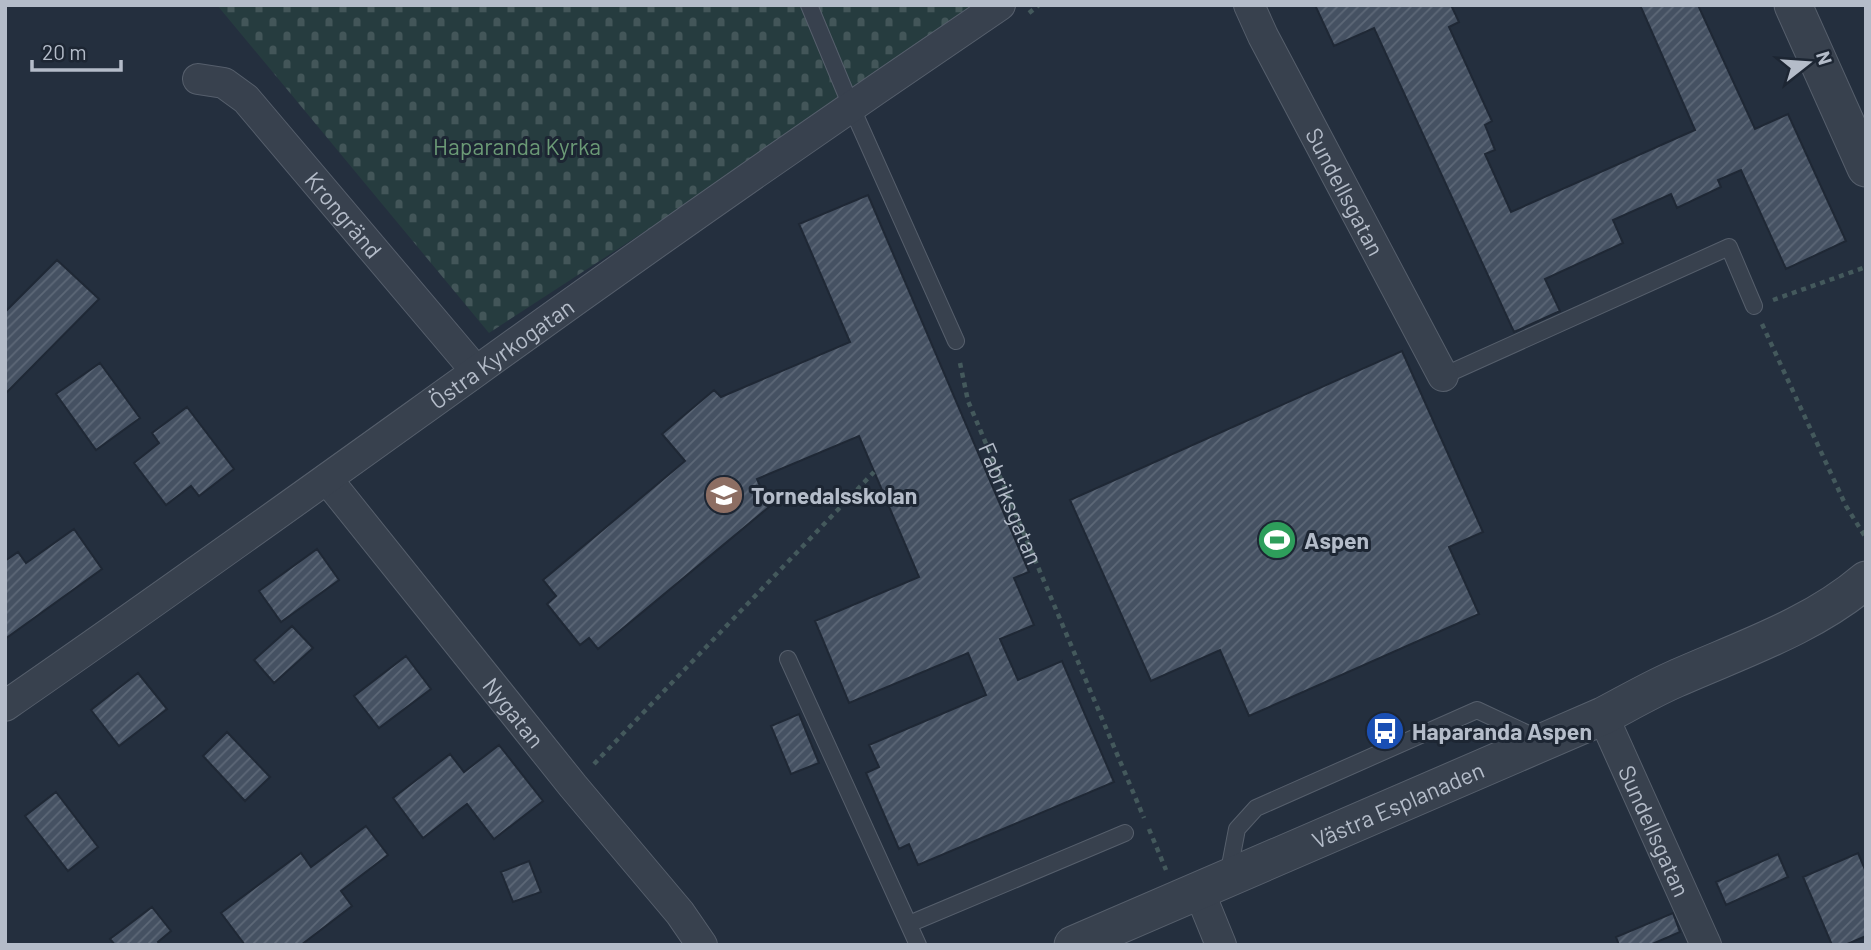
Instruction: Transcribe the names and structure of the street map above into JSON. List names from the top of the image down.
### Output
{
  "streets": {
    "street": [
      "Sundellsgatan",
      "Krongränd",
      "Östra Kyrkogatan",
      "Nygatan",
      "Västra Esplanaden"
    ],
    "path": ["Fabriksgatan"]
  },
  "crossings": [
    ["Sundellsgatan", "Västra Esplanaden"],
    ["Krongränd", "Östra Kyrkogatan"],
    ["Östra Kyrkogatan", "Nygatan"],
    ["Fabriksgatan", "Västra Esplanaden"]
  ],
  "parks": ["Haparanda Kyrka"],
  "places": {
    "school or university": ["Tornedalsskolan"],
    "sports": ["Aspen"],
    "bus stop": ["Haparanda Aspen"]
  },
  "scale_bar": "20 m",
  "north": "right"
}
